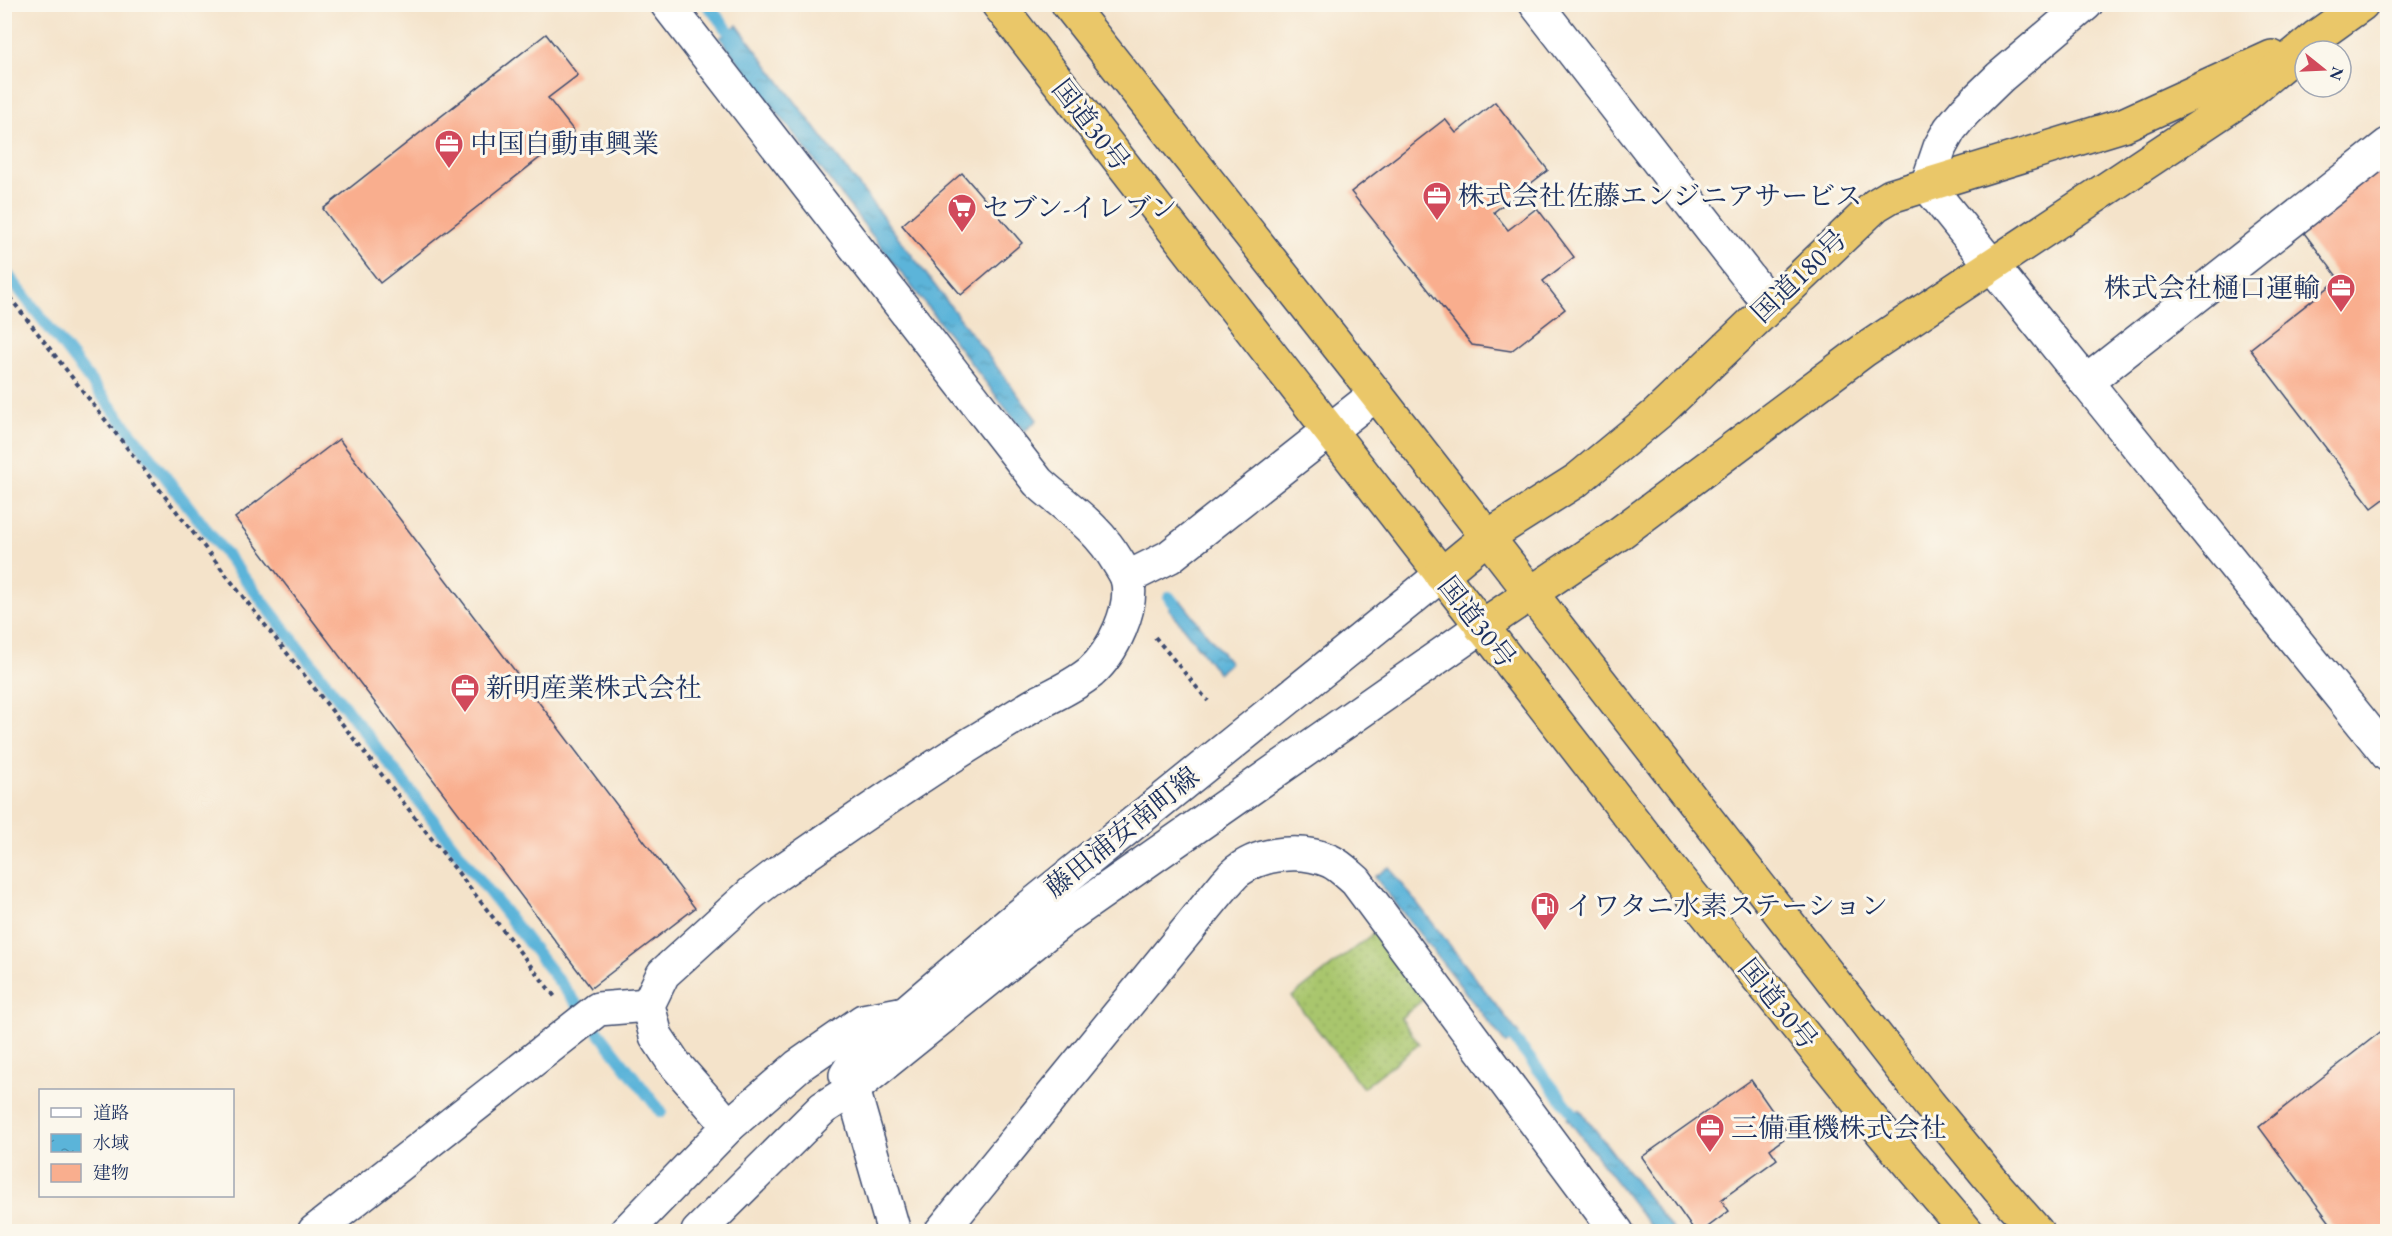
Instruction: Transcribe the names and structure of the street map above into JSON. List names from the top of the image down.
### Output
{
  "streets": {
    "highway": ["国道30号", "国道180号"],
    "street": ["藤田浦安南町線"]
  },
  "crossings": [
    ["国道30号", "国道180号"],
    ["国道30号", "藤田浦安南町線"],
    ["国道180号", "藤田浦安南町線"]
  ],
  "places": {
    "office": [
      "中国自動車興業",
      "株式会社佐藤エンジニアサービス",
      "株式会社樋口運輸",
      "新明産業株式会社",
      "三備重機株式会社"
    ],
    "supermarket": ["セブン-イレブン"],
    "fuel station": ["イワタニ水素ステーション"]
  },
  "legend": ["道路", "水域", "建物"],
  "north": "right"
}
